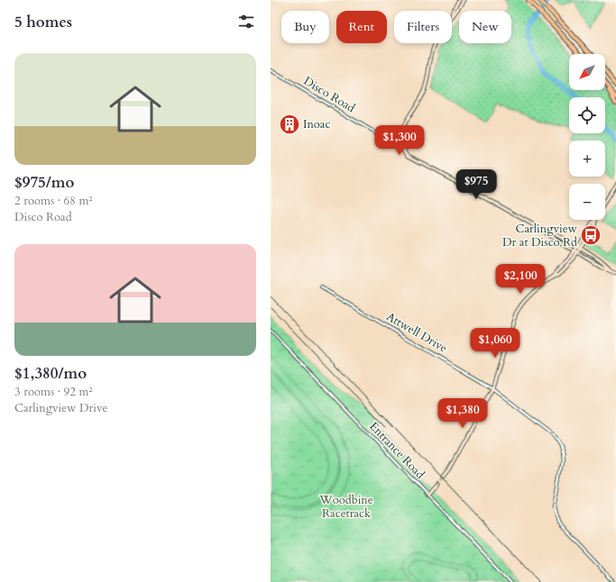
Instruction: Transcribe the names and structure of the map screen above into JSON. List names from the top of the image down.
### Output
{
  "streets": {
    "street": ["Disco Road", "Attwell Drive", "Entrance Road"]
  },
  "parks": ["Woodbine Racetrack"],
  "places": {
    "building": ["Inoac"],
    "bus stop": ["Carlingview Dr at Disco Rd"]
  },
  "north": "bottom left",
  "page": {
    "heading": "5 homes",
    "chip": [
      "Buy",
      "Rent",
      "Filters",
      "New"
    ],
    "list": [
      {
        "name": "$975/mo",
        "note": "2 rooms · 68 m² · Disco Road"
      },
      {
        "name": "$1,380/mo",
        "note": "3 rooms · 92 m² · Carlingview Drive"
      }
    ],
    "map_buttons": ["+", "−"],
    "price": [
      "$1,300",
      "$975",
      "$2,100",
      "$1,060",
      "$1,380"
    ]
  }
}
